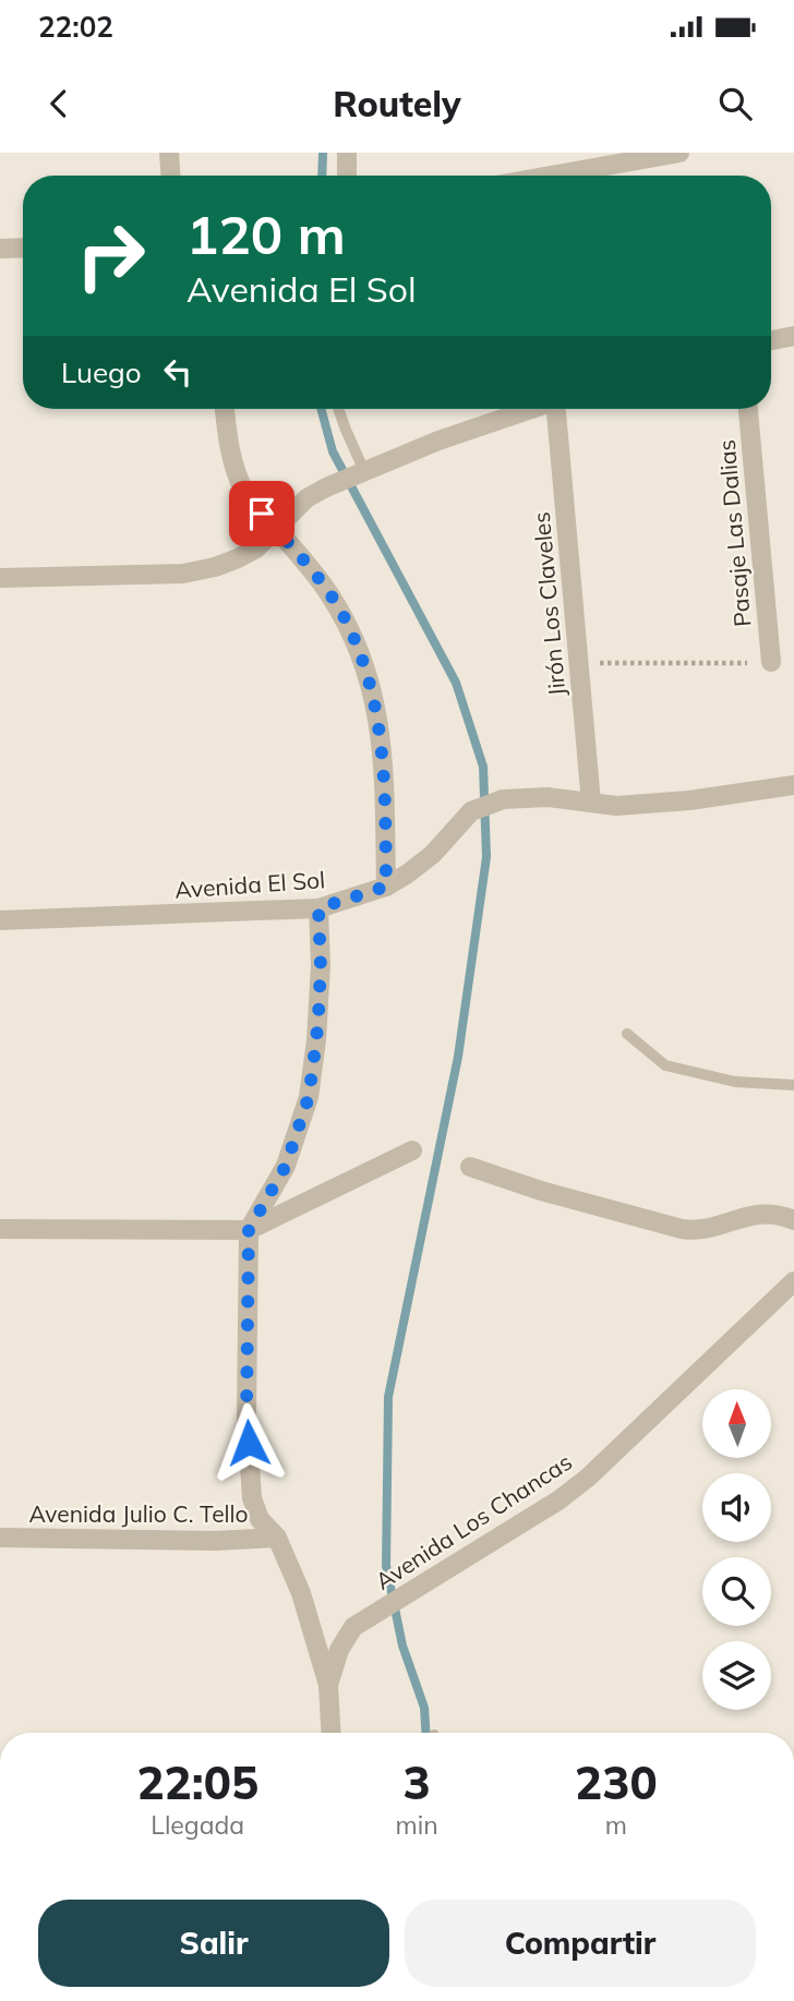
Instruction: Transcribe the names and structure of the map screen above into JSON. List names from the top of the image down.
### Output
{
  "streets": {
    "street": [
      "Pasaje Las Dalias",
      "Jirón Los Claveles",
      "Avenida El Sol",
      "Avenida Julio C. Tello",
      "Avenida Los Chancas"
    ]
  },
  "crossings": [
    ["Jirón Los Claveles", "Avenida El Sol"]
  ],
  "north": "top",
  "page": {
    "status": "22:02",
    "header": "Routely",
    "turn": ["120 m", "Avenida El Sol"],
    "then": "Luego",
    "eta": [
      "22:05",
      "Llegada",
      "3",
      "min",
      "230",
      "m"
    ],
    "buttons": ["Salir", "Compartir"]
  }
}
